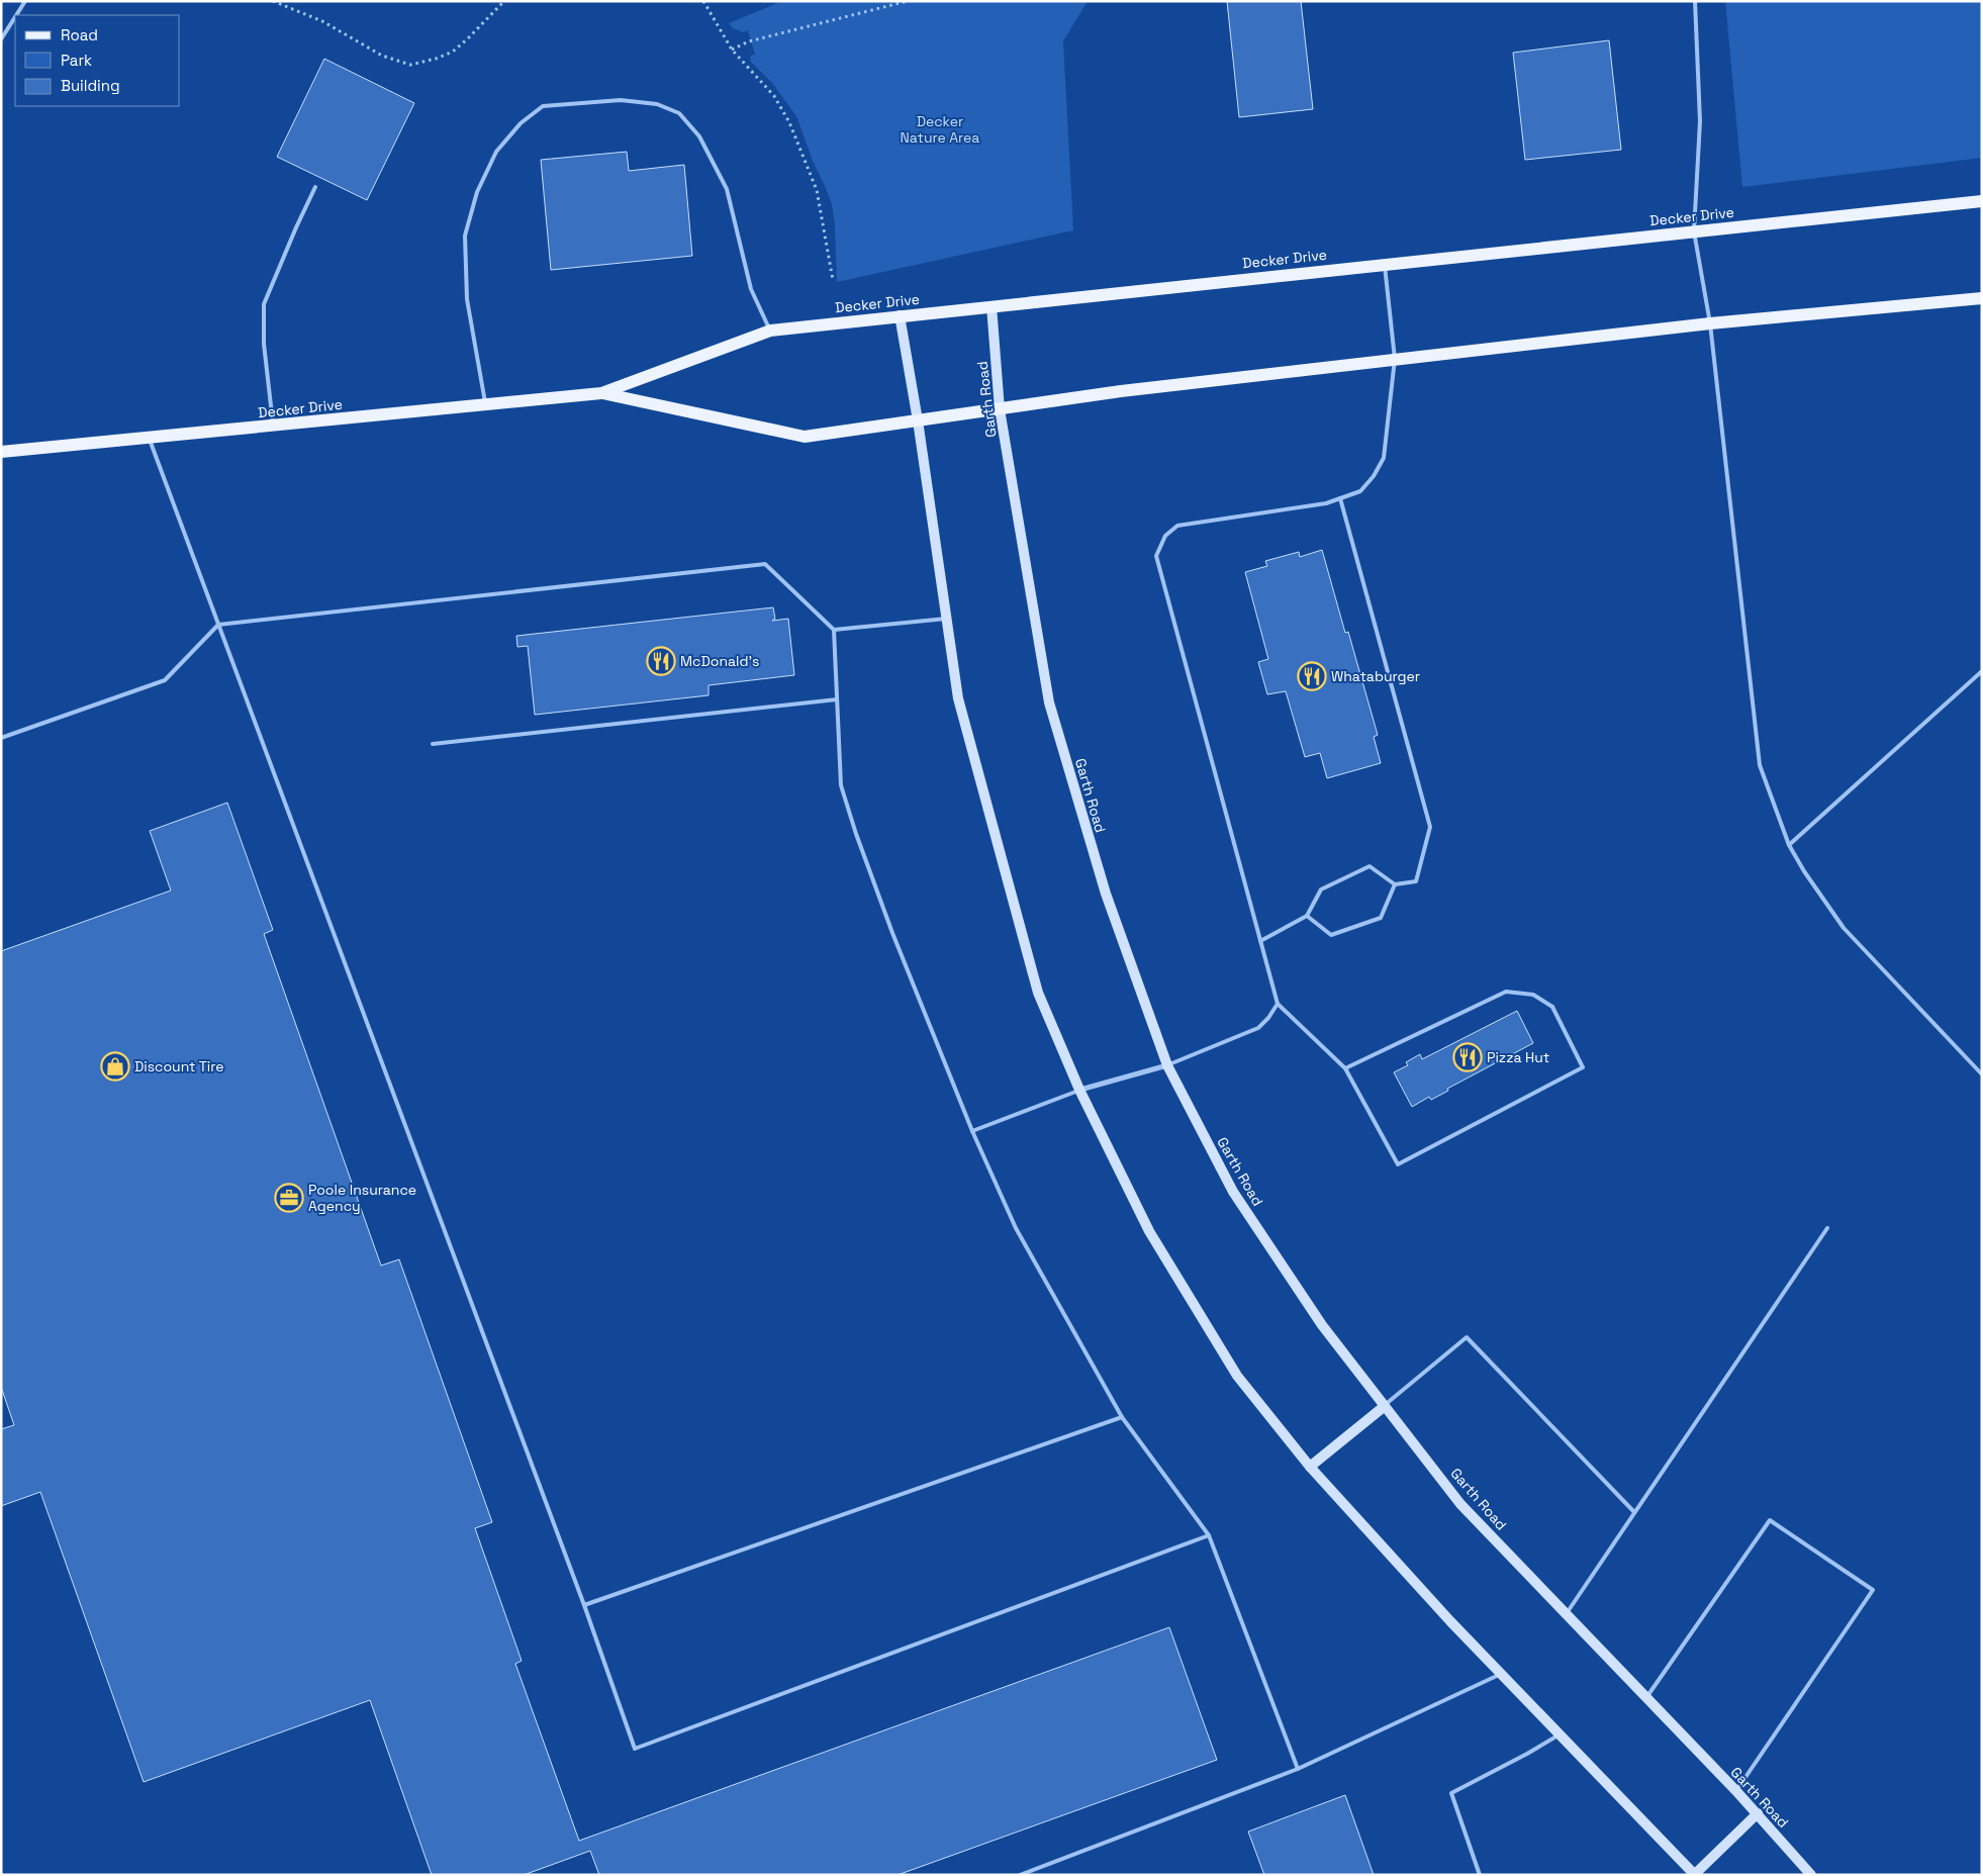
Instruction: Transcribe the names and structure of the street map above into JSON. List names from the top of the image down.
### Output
{
  "streets": {
    "main road": ["Decker Drive", "Garth Road"]
  },
  "crossings": [
    ["Decker Drive", "Garth Road"]
  ],
  "parks": ["Decker Nature Area"],
  "places": {
    "restaurant": ["McDonald's", "Whataburger", "Pizza Hut"],
    "shop": ["Discount Tire"],
    "office": ["Poole Insurance Agency"]
  },
  "legend": ["Road", "Park", "Building"]
}
